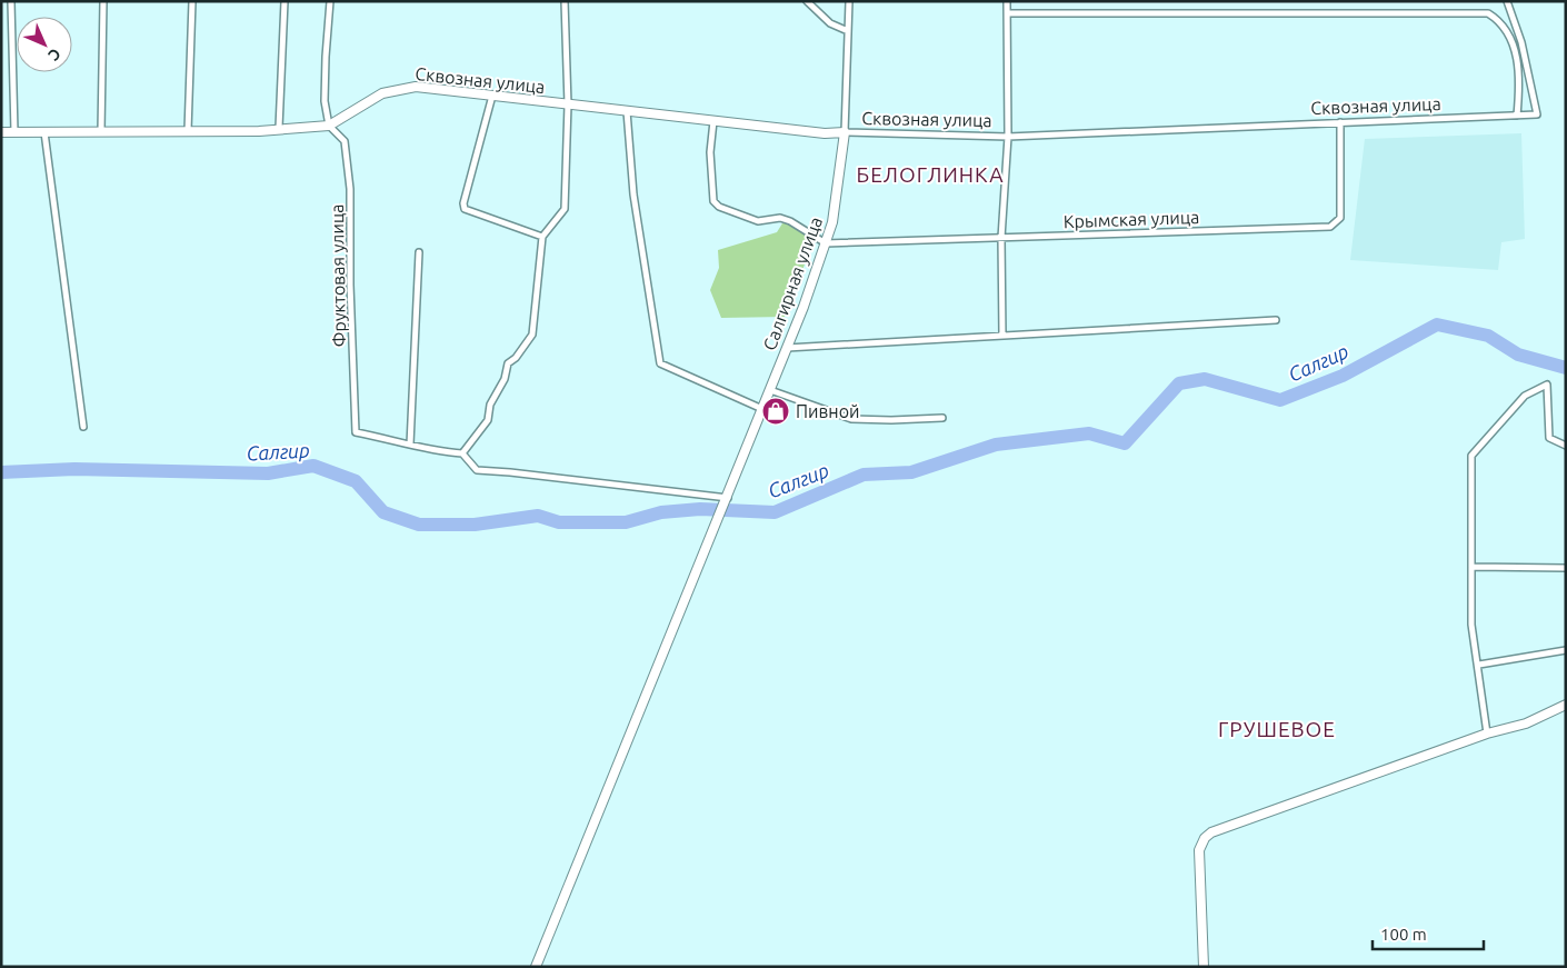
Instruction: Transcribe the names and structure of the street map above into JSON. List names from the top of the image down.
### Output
{
  "streets": {
    "main road": ["Сквозная улица", "Салгирная улица"],
    "street": ["Крымская улица", "Фруктовая улица"]
  },
  "crossings": [
    ["Сквозная улица", "Крымская улица"],
    ["Сквозная улица", "Фруктовая улица"],
    ["Сквозная улица", "Салгирная улица"],
    ["Крымская улица", "Салгирная улица"]
  ],
  "districts": ["БЕЛОГЛИНКА", "ГРУШЕВОЕ"],
  "water": ["Салгир"],
  "places": {
    "shop": ["Пивной"]
  },
  "scale_bar": "100 m",
  "north": "bottom right"
}
